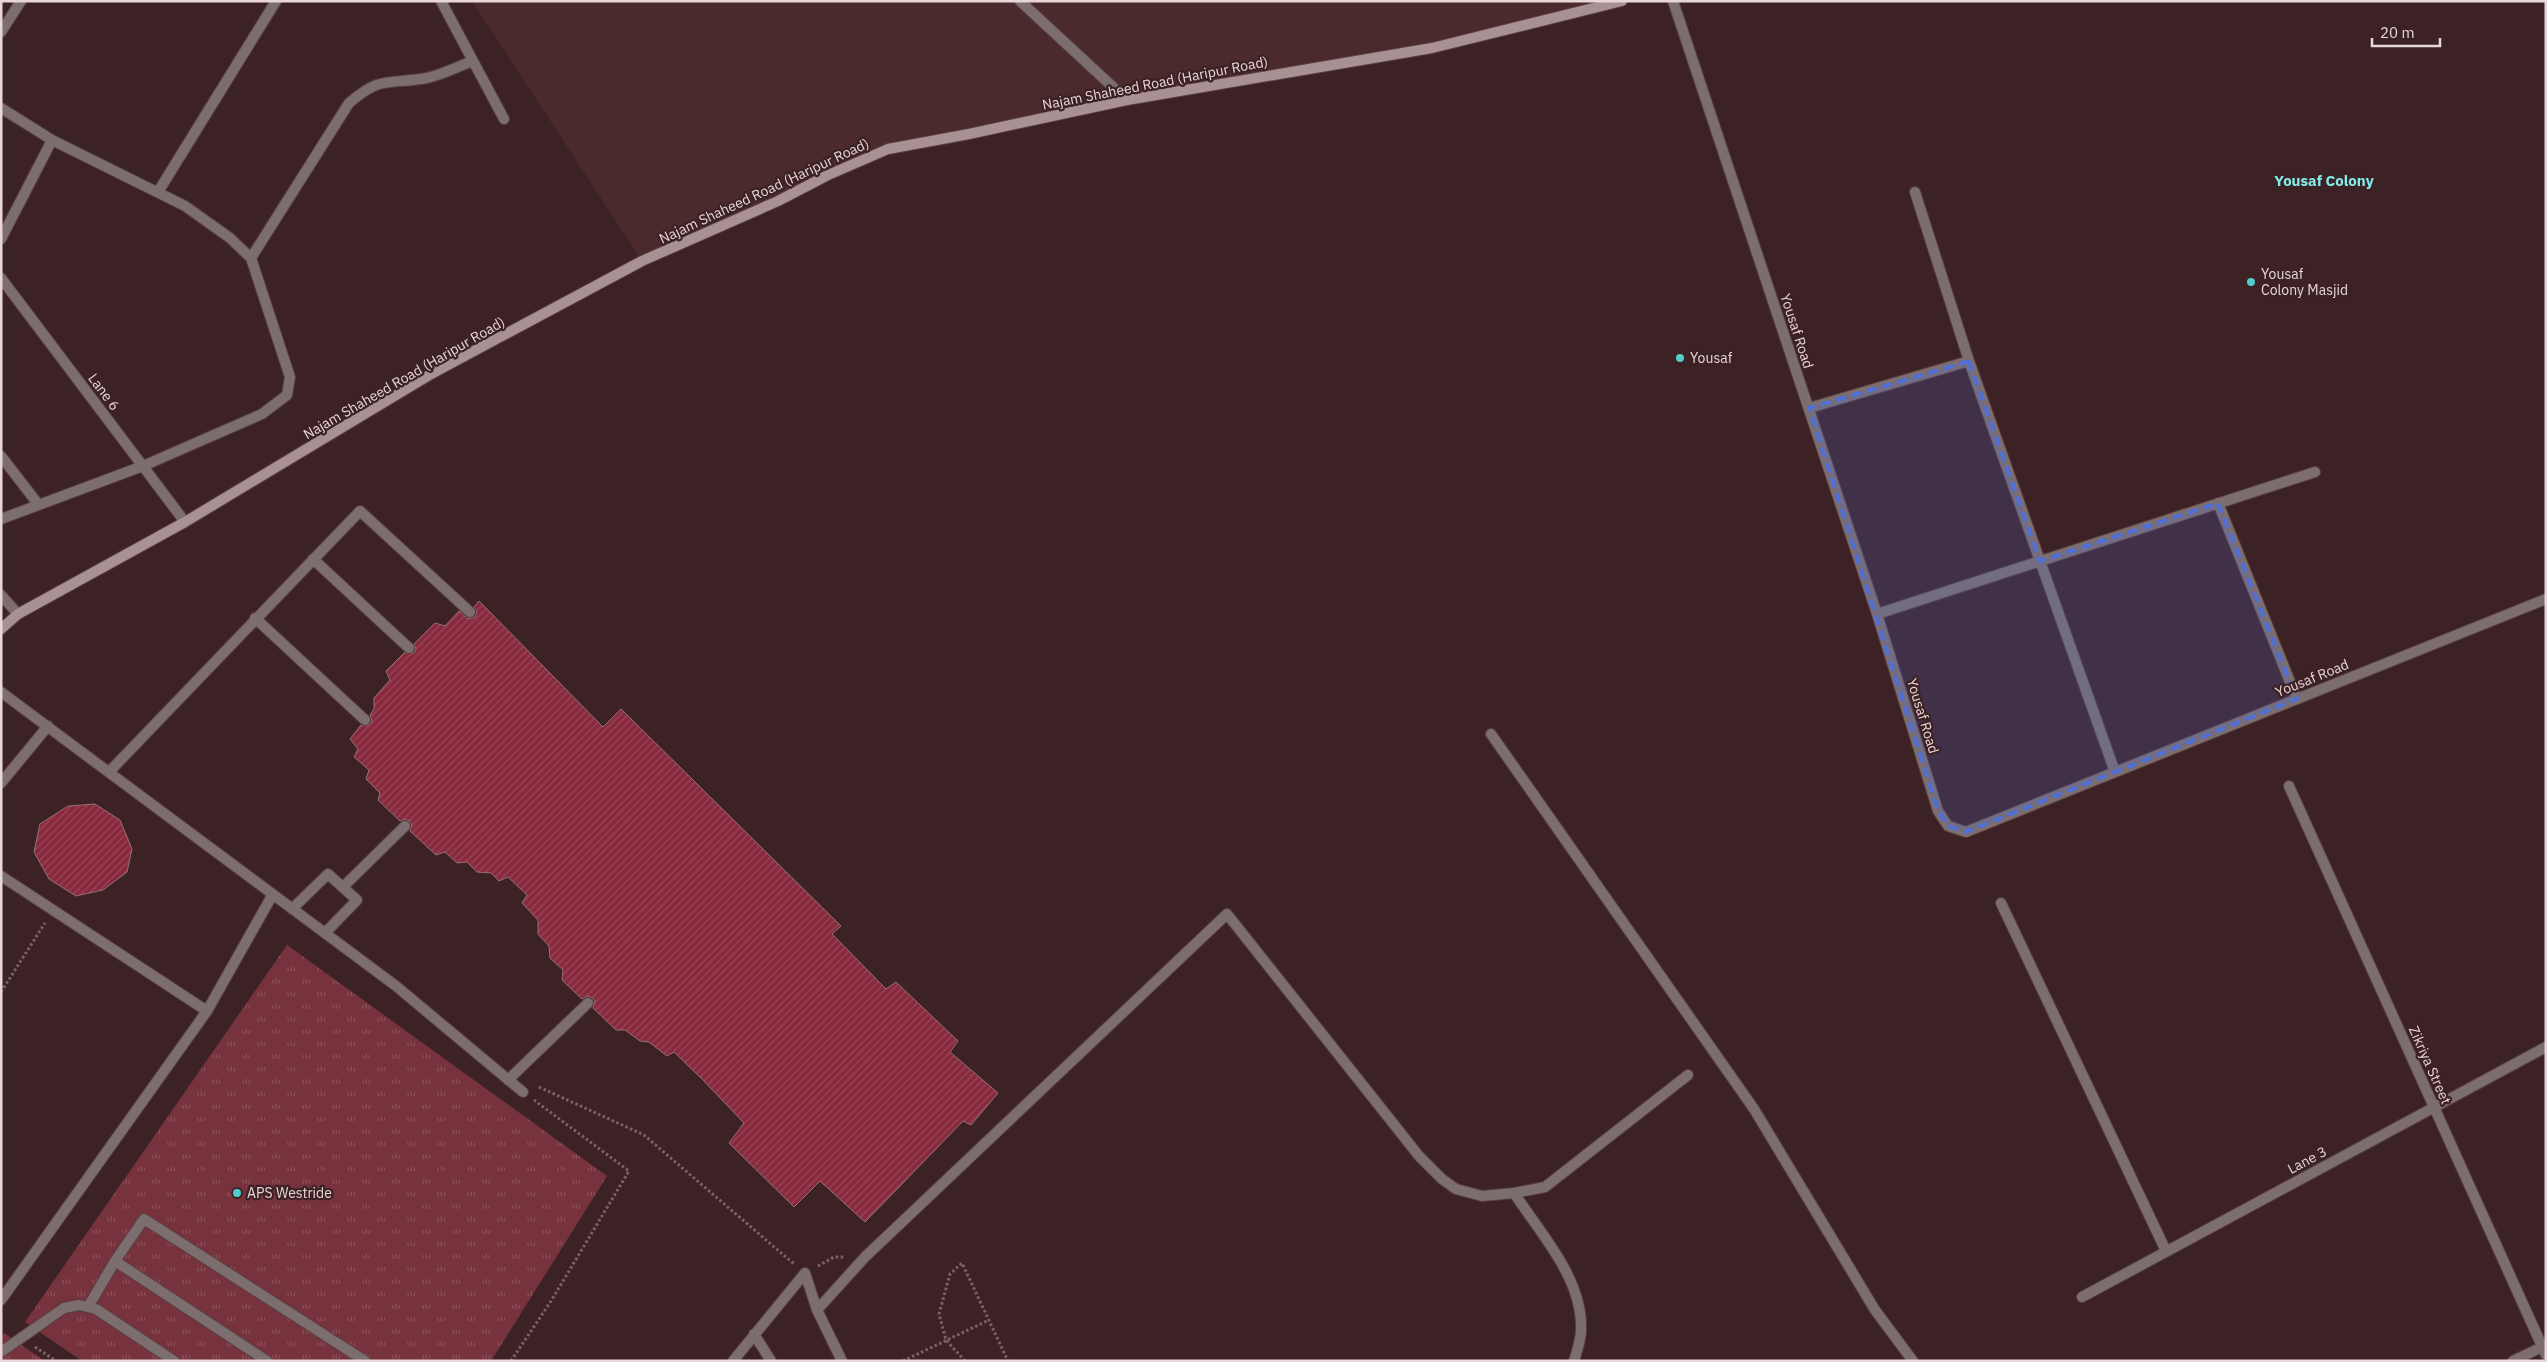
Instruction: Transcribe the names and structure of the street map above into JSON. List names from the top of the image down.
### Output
{
  "streets": {
    "main road": ["Najam Shaheed Road (Haripur Road)"],
    "street": [
      "Yousaf Road",
      "Lane 6",
      "Zikriya Street",
      "Lane 3"
    ]
  },
  "crossings": [
    ["Najam Shaheed Road (Haripur Road)", "Lane 6"],
    ["Zikriya Street", "Lane 3"]
  ],
  "districts": ["Yousaf Colony"],
  "places": ["Yousaf Colony Masjid", "Yousaf", "APS Westride"],
  "scale_bar": "20 m"
}
